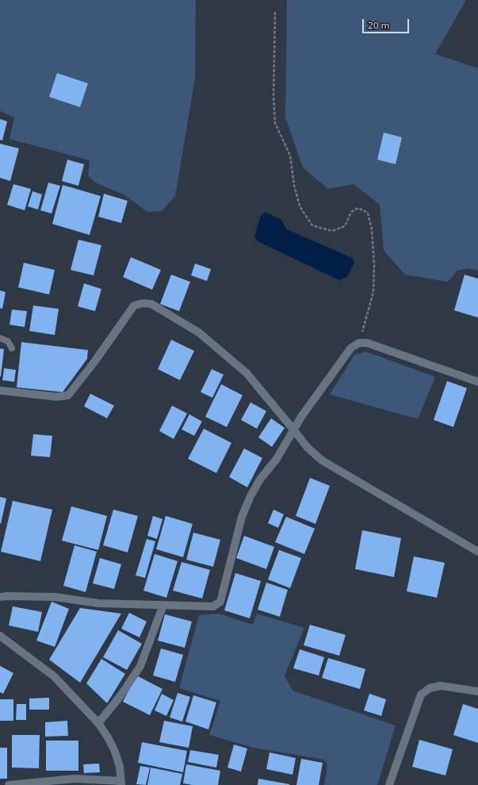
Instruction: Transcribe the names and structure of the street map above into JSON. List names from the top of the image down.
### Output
{
  "scale_bar": "20 m"
}
